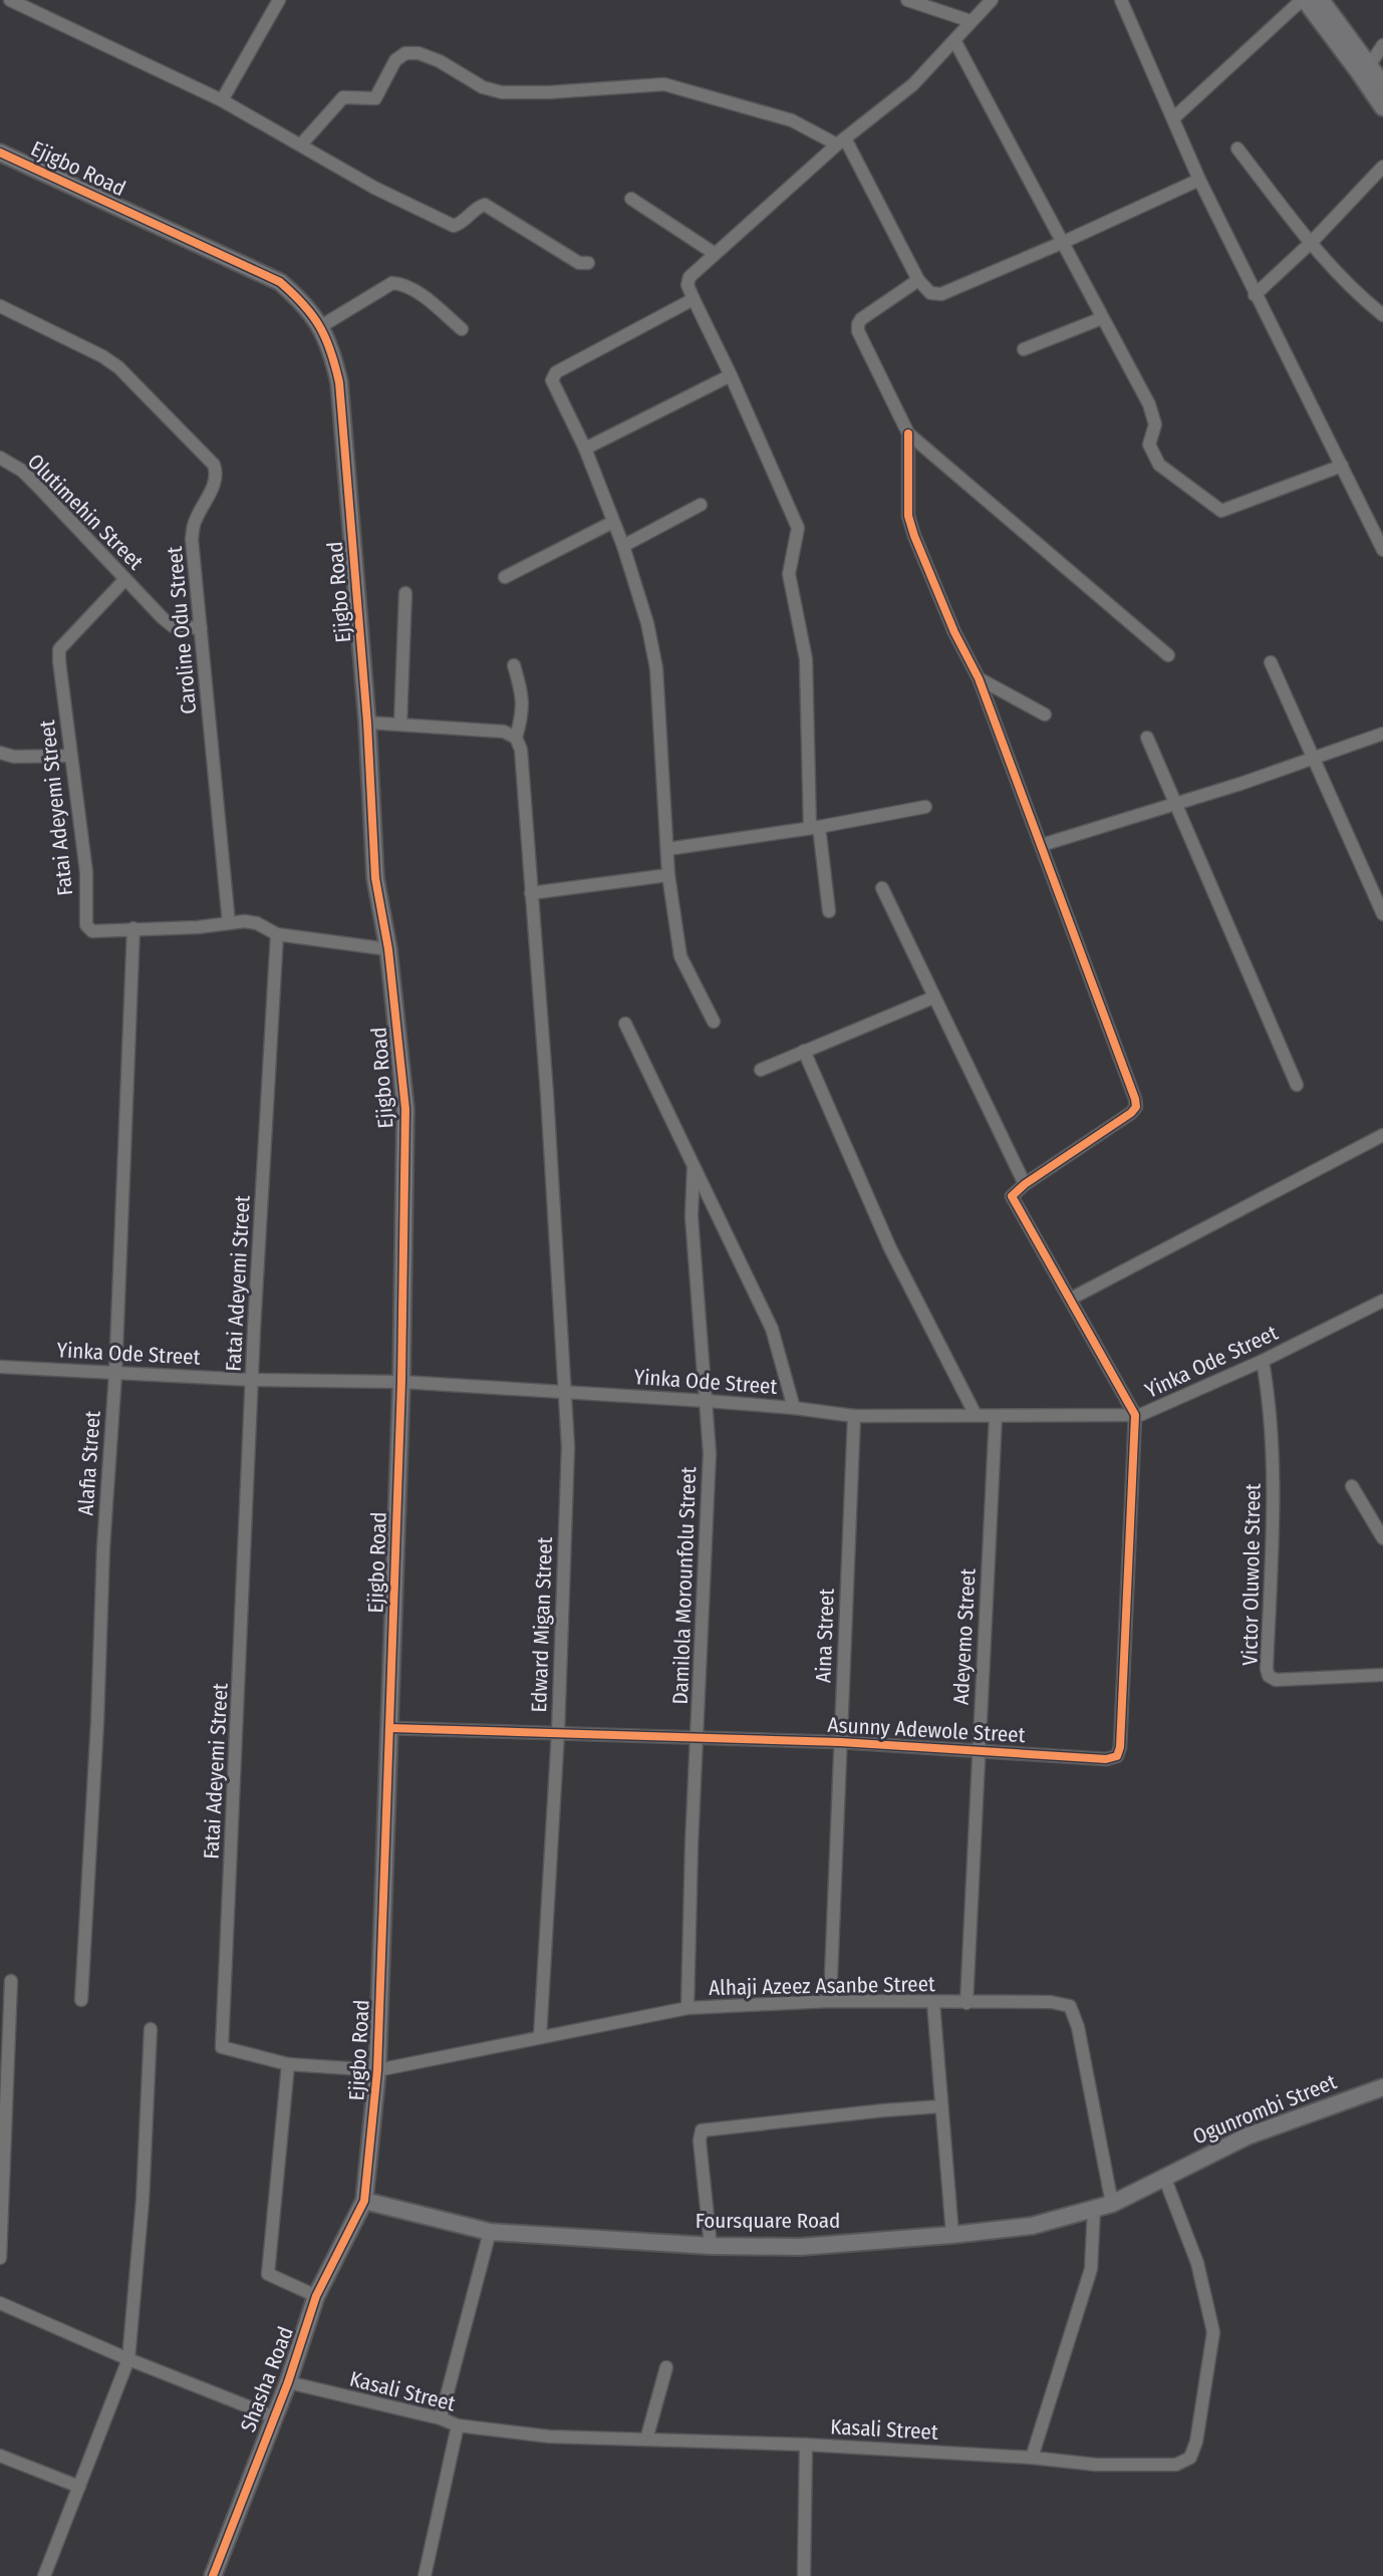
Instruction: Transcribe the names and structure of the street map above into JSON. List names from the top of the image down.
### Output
{
  "streets": {
    "street": [
      "Ejigbo Road",
      "Olutimehin Street",
      "Caroline Odu Street",
      "Fatai Adeyemi Street",
      "Yinka Ode Street",
      "Alafia Street",
      "Victor Oluwole Street",
      "Damilola Morounfolu Street",
      "Edward Migan Street",
      "Aina Street",
      "Adeyemo Street",
      "Asunny Adewole Street",
      "Alhaji Azeez Asanbe Street",
      "Ogunrombi Street",
      "Foursquare Road",
      "Shasha Road",
      "Kasali Street"
    ]
  },
  "crossings": [
    ["Ejigbo Road", "Fatai Adeyemi Street"],
    ["Ejigbo Road", "Yinka Ode Street"],
    ["Ejigbo Road", "Asunny Adewole Street"],
    ["Ejigbo Road", "Alhaji Azeez Asanbe Street"],
    ["Ejigbo Road", "Foursquare Road"],
    ["Ejigbo Road", "Shasha Road"],
    ["Olutimehin Street", "Caroline Odu Street"],
    ["Olutimehin Street", "Fatai Adeyemi Street"],
    ["Caroline Odu Street", "Fatai Adeyemi Street"],
    ["Fatai Adeyemi Street", "Yinka Ode Street"],
    ["Fatai Adeyemi Street", "Alafia Street"],
    ["Fatai Adeyemi Street", "Alhaji Azeez Asanbe Street"],
    ["Yinka Ode Street", "Alafia Street"],
    ["Yinka Ode Street", "Victor Oluwole Street"],
    ["Yinka Ode Street", "Damilola Morounfolu Street"],
    ["Yinka Ode Street", "Edward Migan Street"],
    ["Yinka Ode Street", "Aina Street"],
    ["Yinka Ode Street", "Adeyemo Street"],
    ["Yinka Ode Street", "Asunny Adewole Street"],
    ["Damilola Morounfolu Street", "Asunny Adewole Street"],
    ["Damilola Morounfolu Street", "Alhaji Azeez Asanbe Street"],
    ["Edward Migan Street", "Asunny Adewole Street"],
    ["Edward Migan Street", "Alhaji Azeez Asanbe Street"],
    ["Aina Street", "Asunny Adewole Street"],
    ["Aina Street", "Alhaji Azeez Asanbe Street"],
    ["Adeyemo Street", "Asunny Adewole Street"],
    ["Adeyemo Street", "Alhaji Azeez Asanbe Street"],
    ["Alhaji Azeez Asanbe Street", "Foursquare Road"],
    ["Ogunrombi Street", "Foursquare Road"],
    ["Ogunrombi Street", "Kasali Street"],
    ["Foursquare Road", "Shasha Road"],
    ["Foursquare Road", "Kasali Street"],
    ["Shasha Road", "Kasali Street"]
  ]
}
